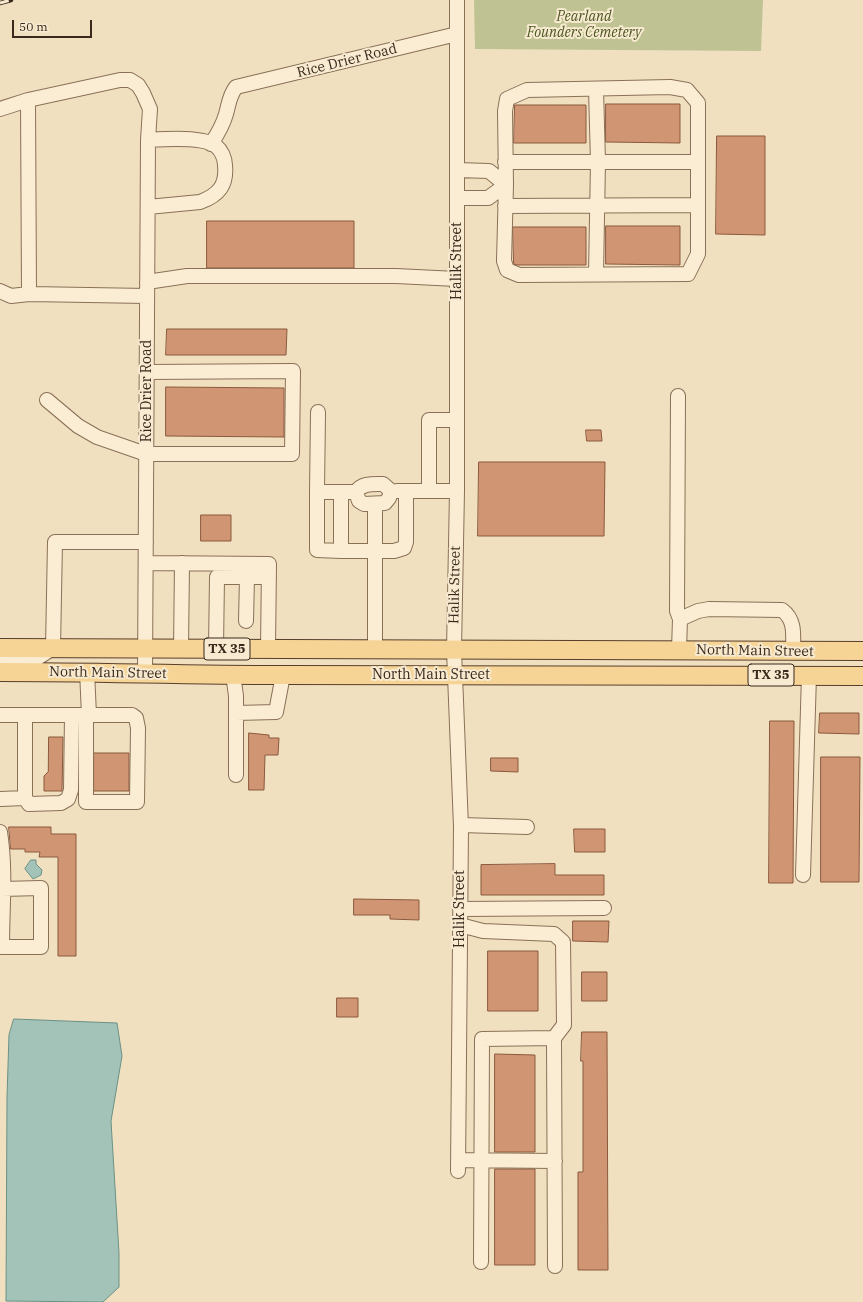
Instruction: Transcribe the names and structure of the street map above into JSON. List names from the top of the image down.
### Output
{
  "streets": {
    "main road": ["TX 35", "North Main Street"],
    "street": ["Rice Drier Road", "Halik Street"]
  },
  "crossings": [
    ["Rice Drier Road", "Halik Street"],
    ["Rice Drier Road", "North Main Street"],
    ["Halik Street", "North Main Street"]
  ],
  "parks": ["Pearland Founders Cemetery"],
  "scale_bar": "50 m"
}
